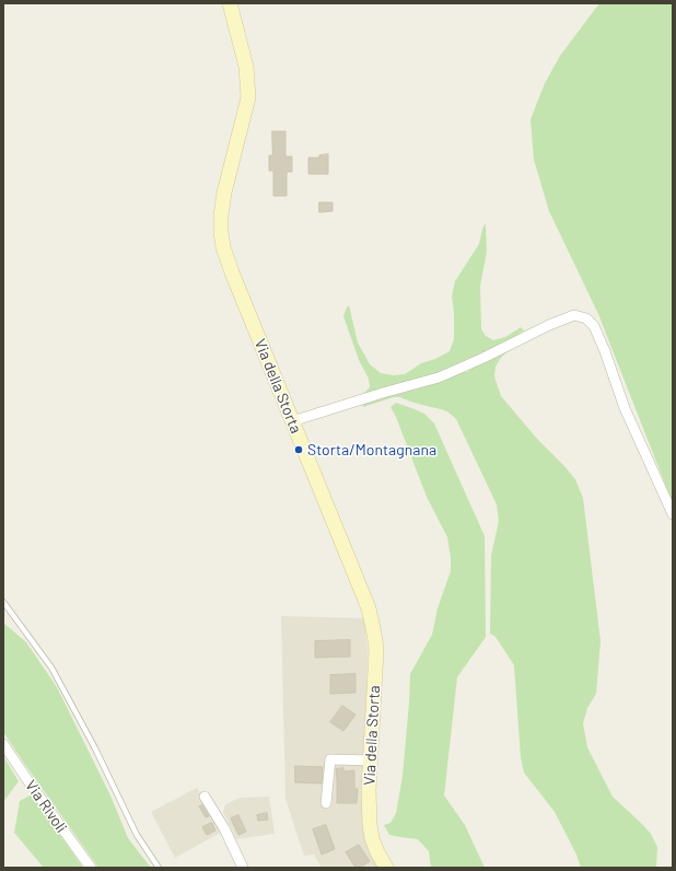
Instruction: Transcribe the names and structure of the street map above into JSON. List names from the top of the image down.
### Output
{
  "streets": {
    "main road": ["Via della Storta"],
    "street": ["Via Rivoli"]
  },
  "places": ["Storta/Montagnana"]
}
